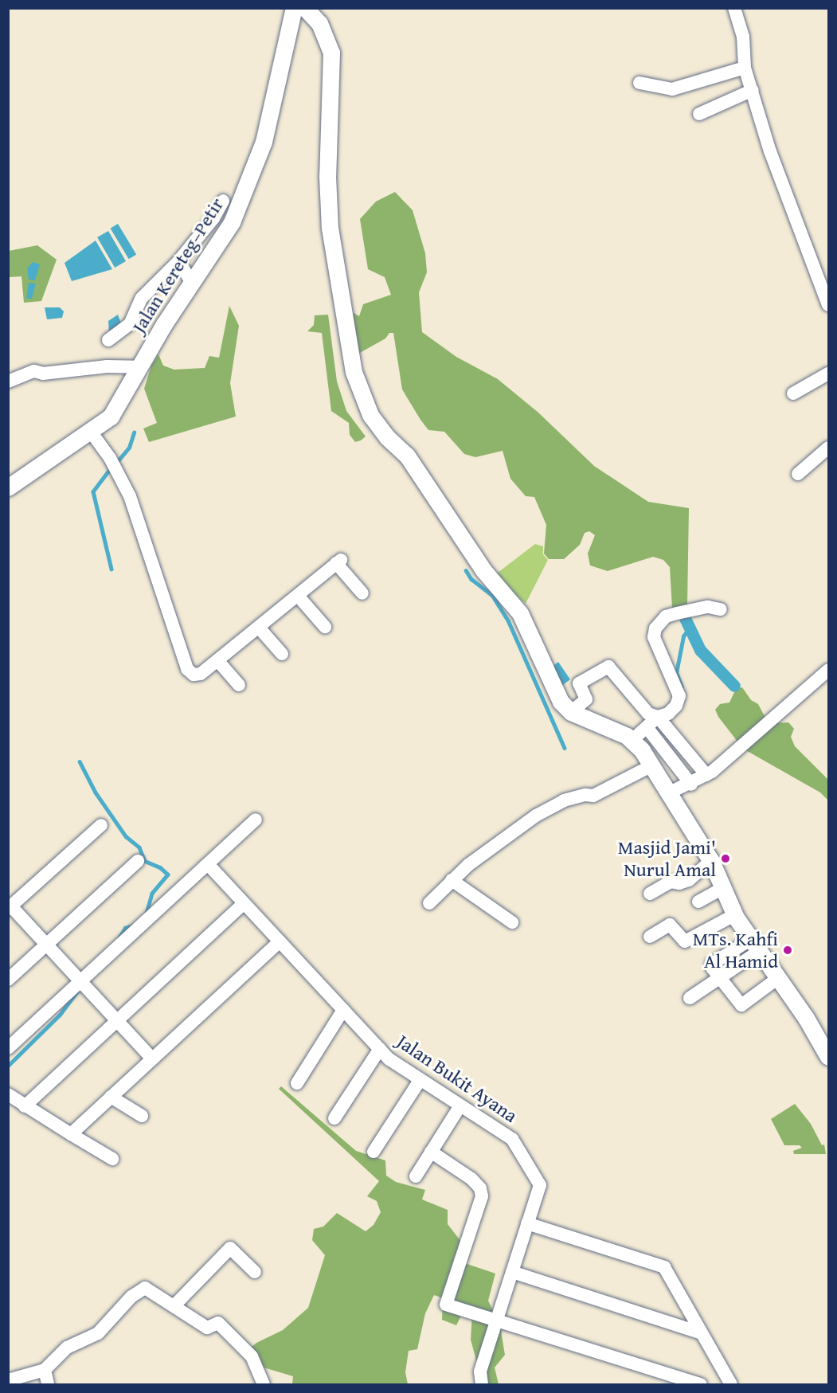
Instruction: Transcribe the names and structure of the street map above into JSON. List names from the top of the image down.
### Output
{
  "streets": {
    "street": ["Jalan Kereteg–Petir", "Jalan Bukit Ayana"]
  },
  "places": ["Masjid Jami' Nurul Amal", "MTs. Kahfi Al Hamid"]
}
